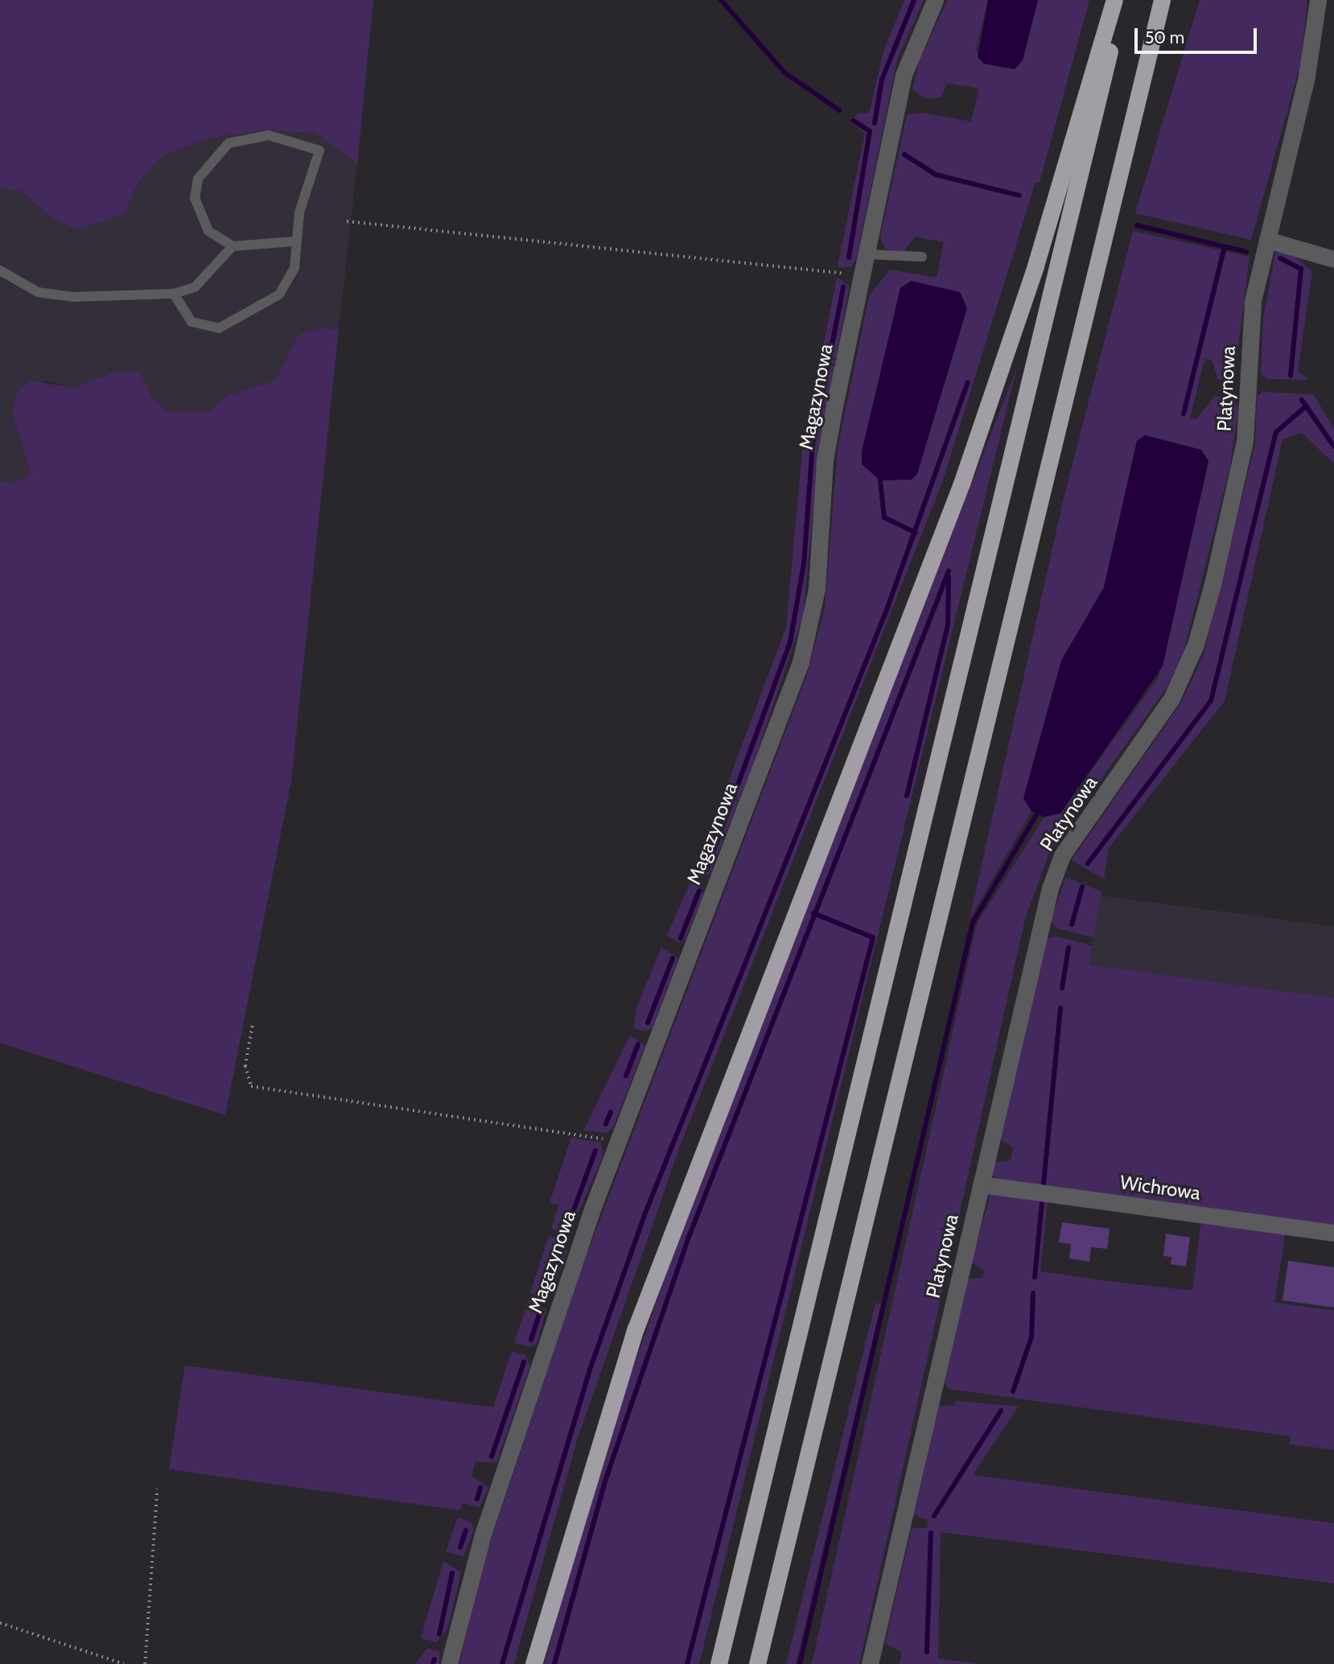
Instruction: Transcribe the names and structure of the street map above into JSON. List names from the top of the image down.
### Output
{
  "streets": {
    "street": ["Platynowa", "Magazynowa", "Wichrowa"]
  },
  "crossings": [
    ["Platynowa", "Wichrowa"]
  ],
  "scale_bar": "50 m"
}
